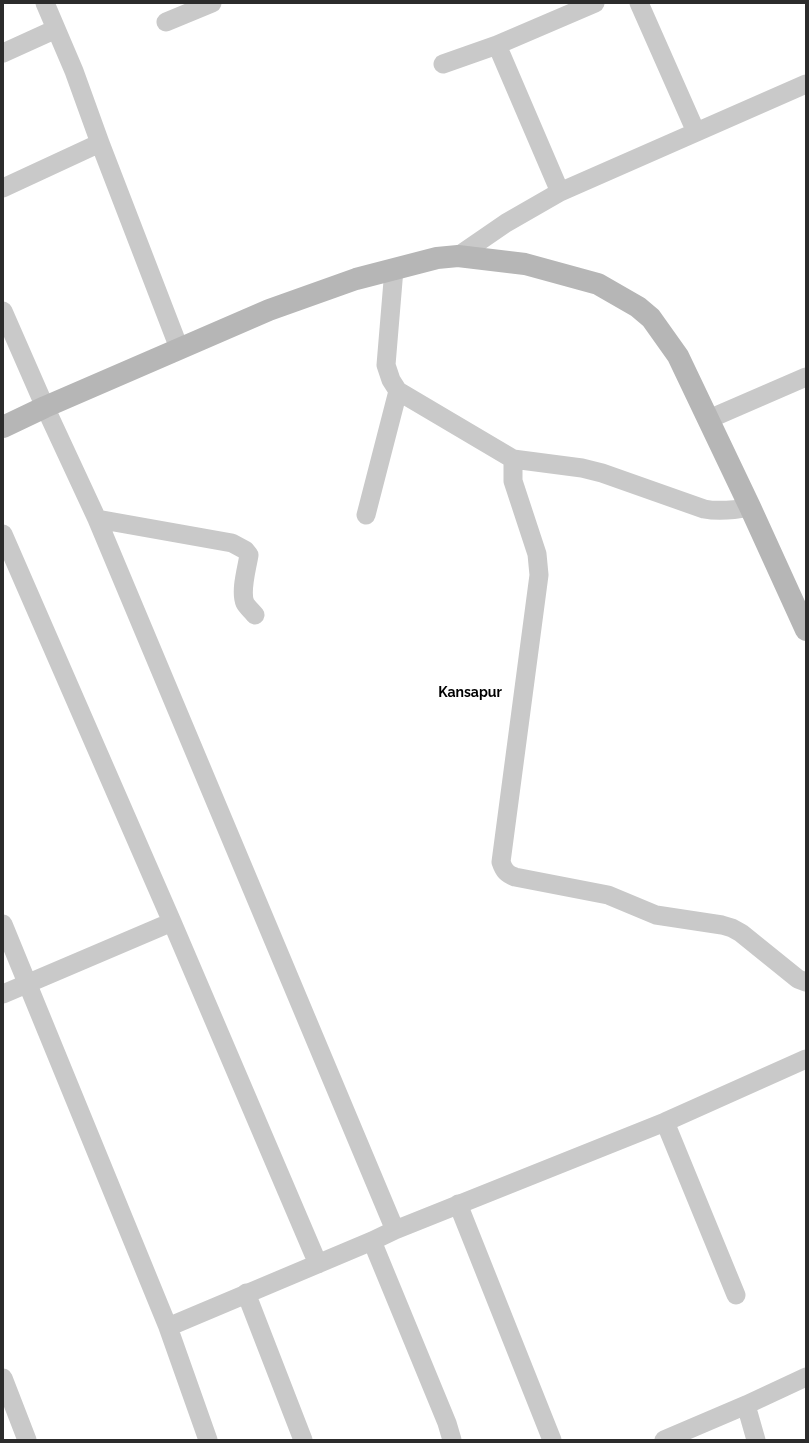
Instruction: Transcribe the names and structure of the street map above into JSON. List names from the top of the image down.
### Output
{
  "districts": ["Kansapur"]
}
